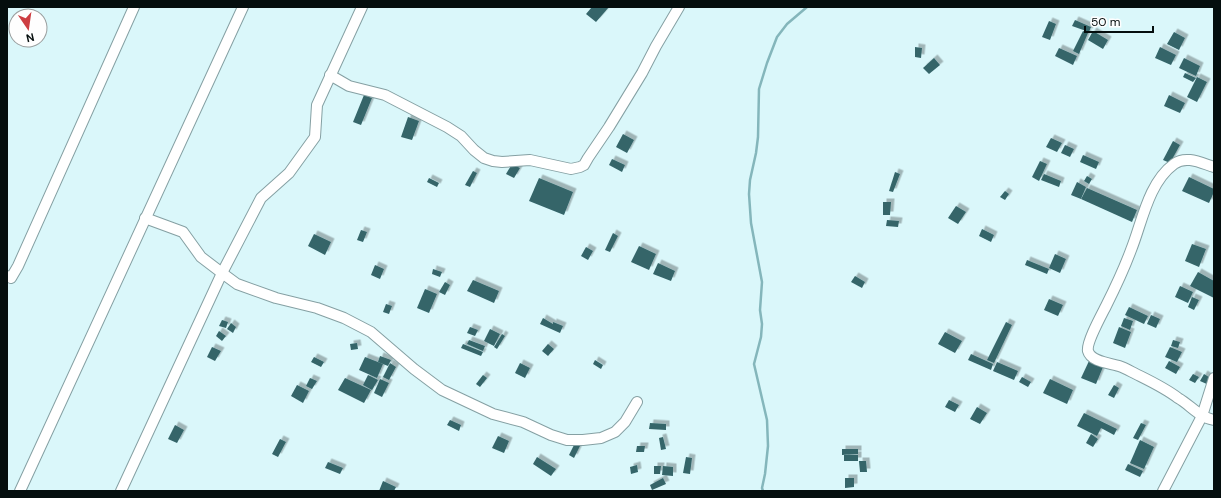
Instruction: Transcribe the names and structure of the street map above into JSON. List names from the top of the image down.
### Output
{
  "scale_bar": "50 m",
  "north": "bottom"
}
